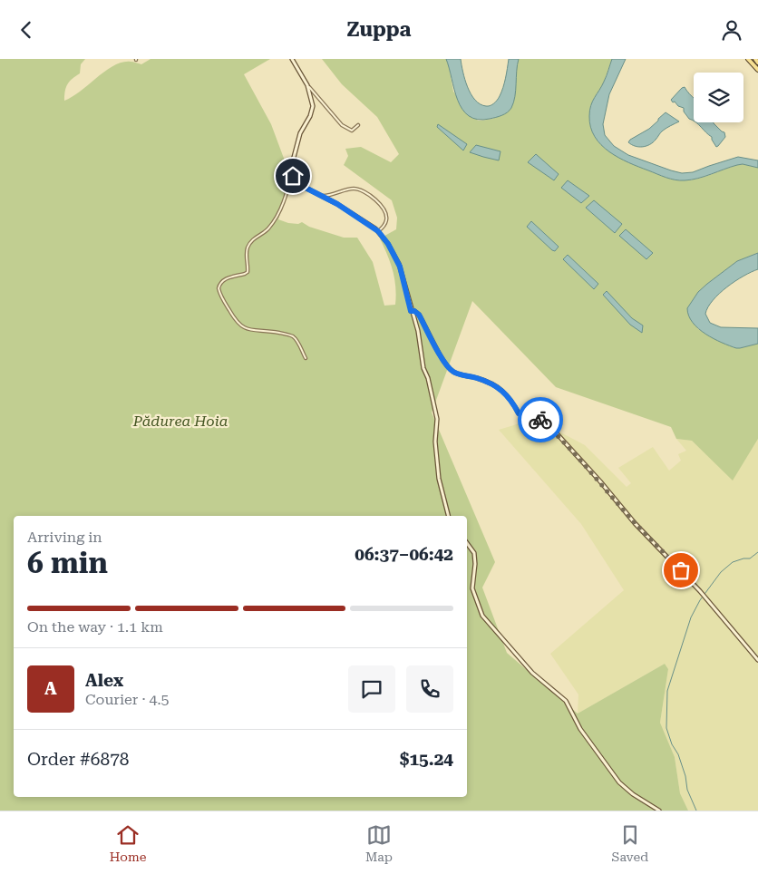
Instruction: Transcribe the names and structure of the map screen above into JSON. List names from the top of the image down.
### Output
{
  "parks": ["Pădurea Hoia"],
  "page": {
    "header": "Zuppa",
    "heading": ["6 min", "Arriving in", "06:37–06:42"],
    "panel": [
      "Alex",
      "Courier · 4.5",
      "Order #6878",
      "$15.24"
    ],
    "bar": "On the way · 1.1 km",
    "round": "A",
    "tabs": ["Home", "Map", "Saved"]
  }
}
